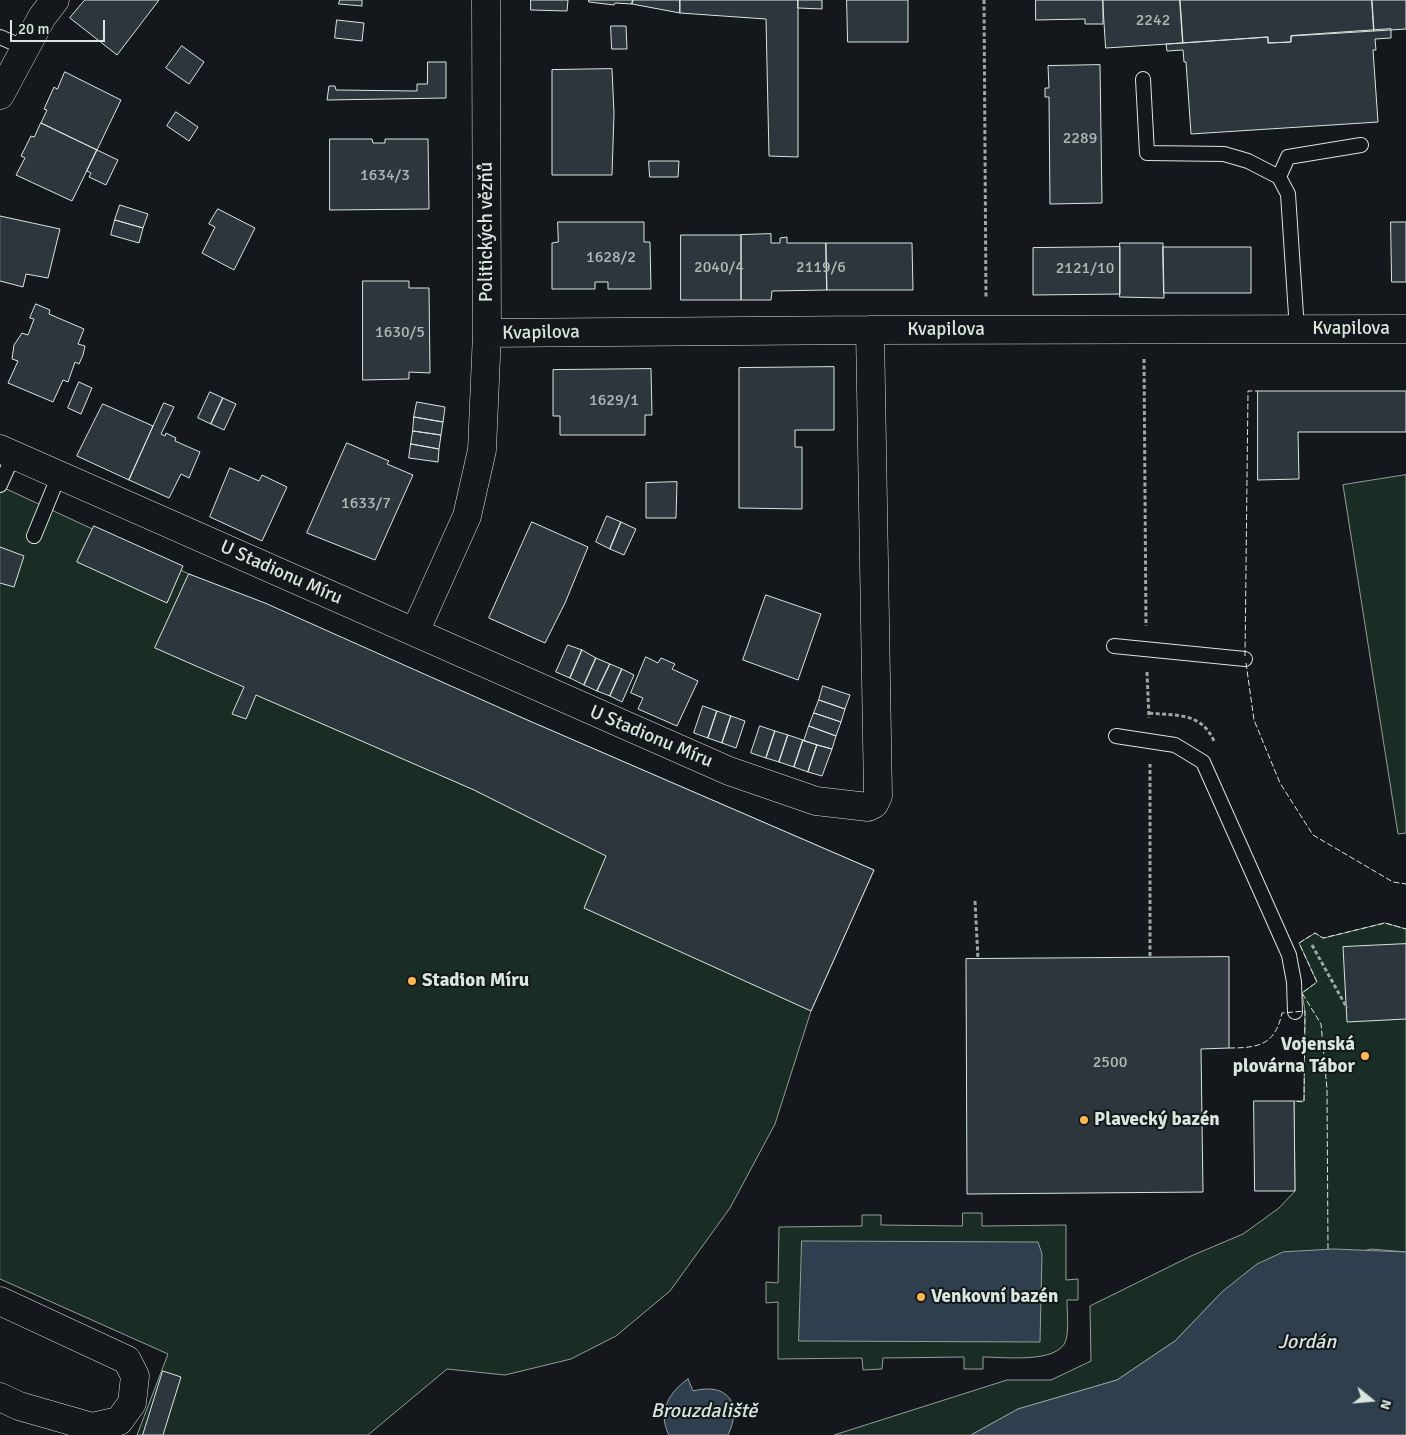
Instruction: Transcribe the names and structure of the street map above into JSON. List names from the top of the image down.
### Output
{
  "streets": {
    "street": ["Politických vězňů", "Kvapilova", "U Stadionu Míru"]
  },
  "crossings": [
    ["Politických vězňů", "Kvapilova"],
    ["Politických vězňů", "U Stadionu Míru"],
    ["Kvapilova", "U Stadionu Míru"]
  ],
  "water": ["Jordán", "Brouzdaliště"],
  "places": [
    "Stadion Míru",
    "Vojenská plovárna Tábor",
    "Plavecký bazén",
    "Venkovní bazén"
  ],
  "house_numbers": [
    "2242",
    "2289",
    "1634/3",
    "1628/2",
    "2040/4",
    "2119/6",
    "2121/10",
    "1630/5",
    "1629/1",
    "1633/7",
    "2500"
  ],
  "scale_bar": "20 m",
  "north": "right"
}
